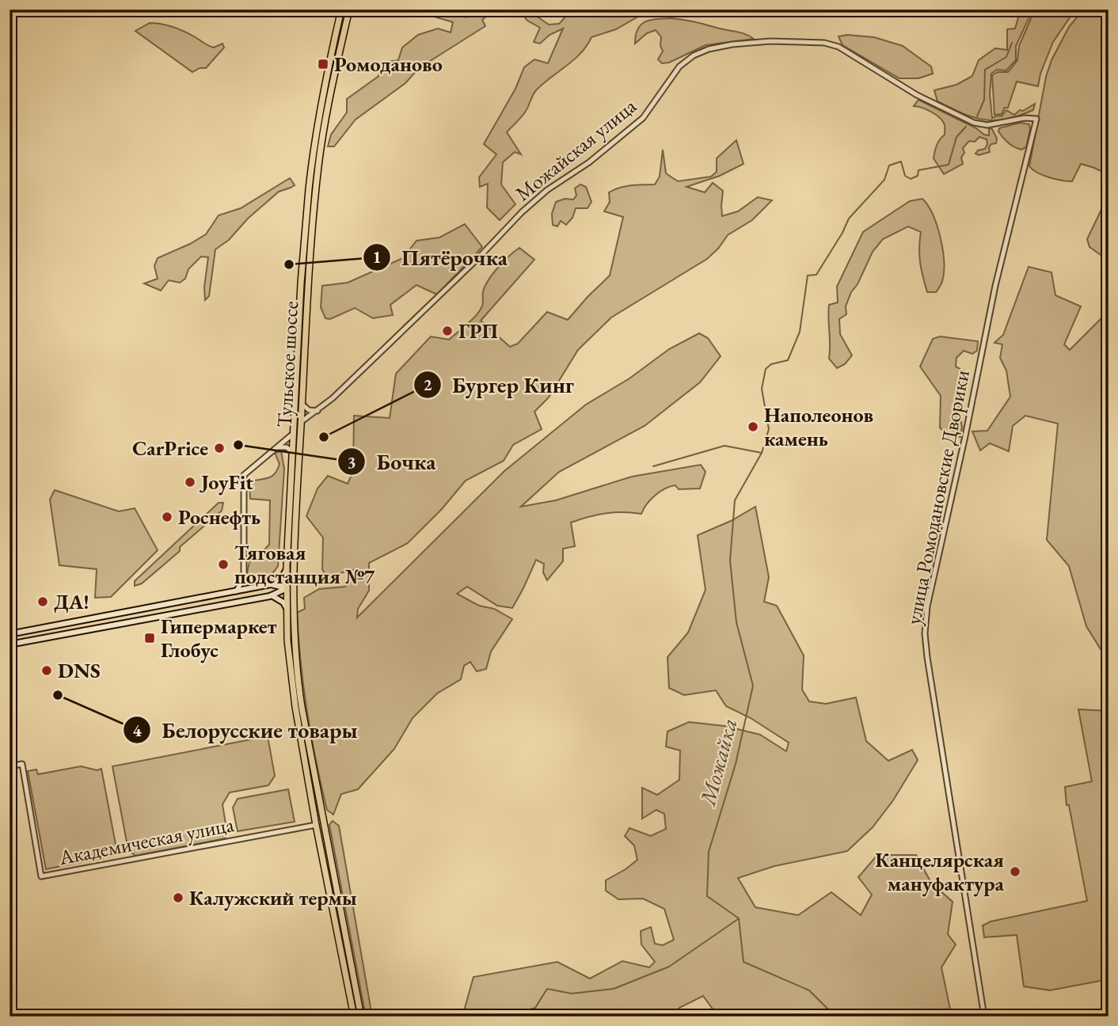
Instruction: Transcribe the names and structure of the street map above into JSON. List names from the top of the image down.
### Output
{
  "streets": {
    "main road": ["Тульское шоссе"],
    "street": ["Можайская улица", "улица Ромодановские Дворики", "Академическая улица"]
  },
  "crossings": [
    ["Можайская улица", "Тульское шоссе"],
    ["Можайская улица", "улица Ромодановские Дворики"],
    ["Тульское шоссе", "Академическая улица"]
  ],
  "water": ["Можайка"],
  "places": {
    "transit": ["Ромоданово", "Гипермаркет Глобус"],
    "other": [
      "Пятёрочка",
      "ГРП",
      "Наполеонов камень",
      "Бургер Кинг",
      "Бочка",
      "CarPrice",
      "JoyFit",
      "Роснефть",
      "Тяговая подстанция №7",
      "ДА!",
      "DNS",
      "Белорусские товары",
      "Канцелярская мануфактура",
      "Калужский термы"
    ]
  }
}
